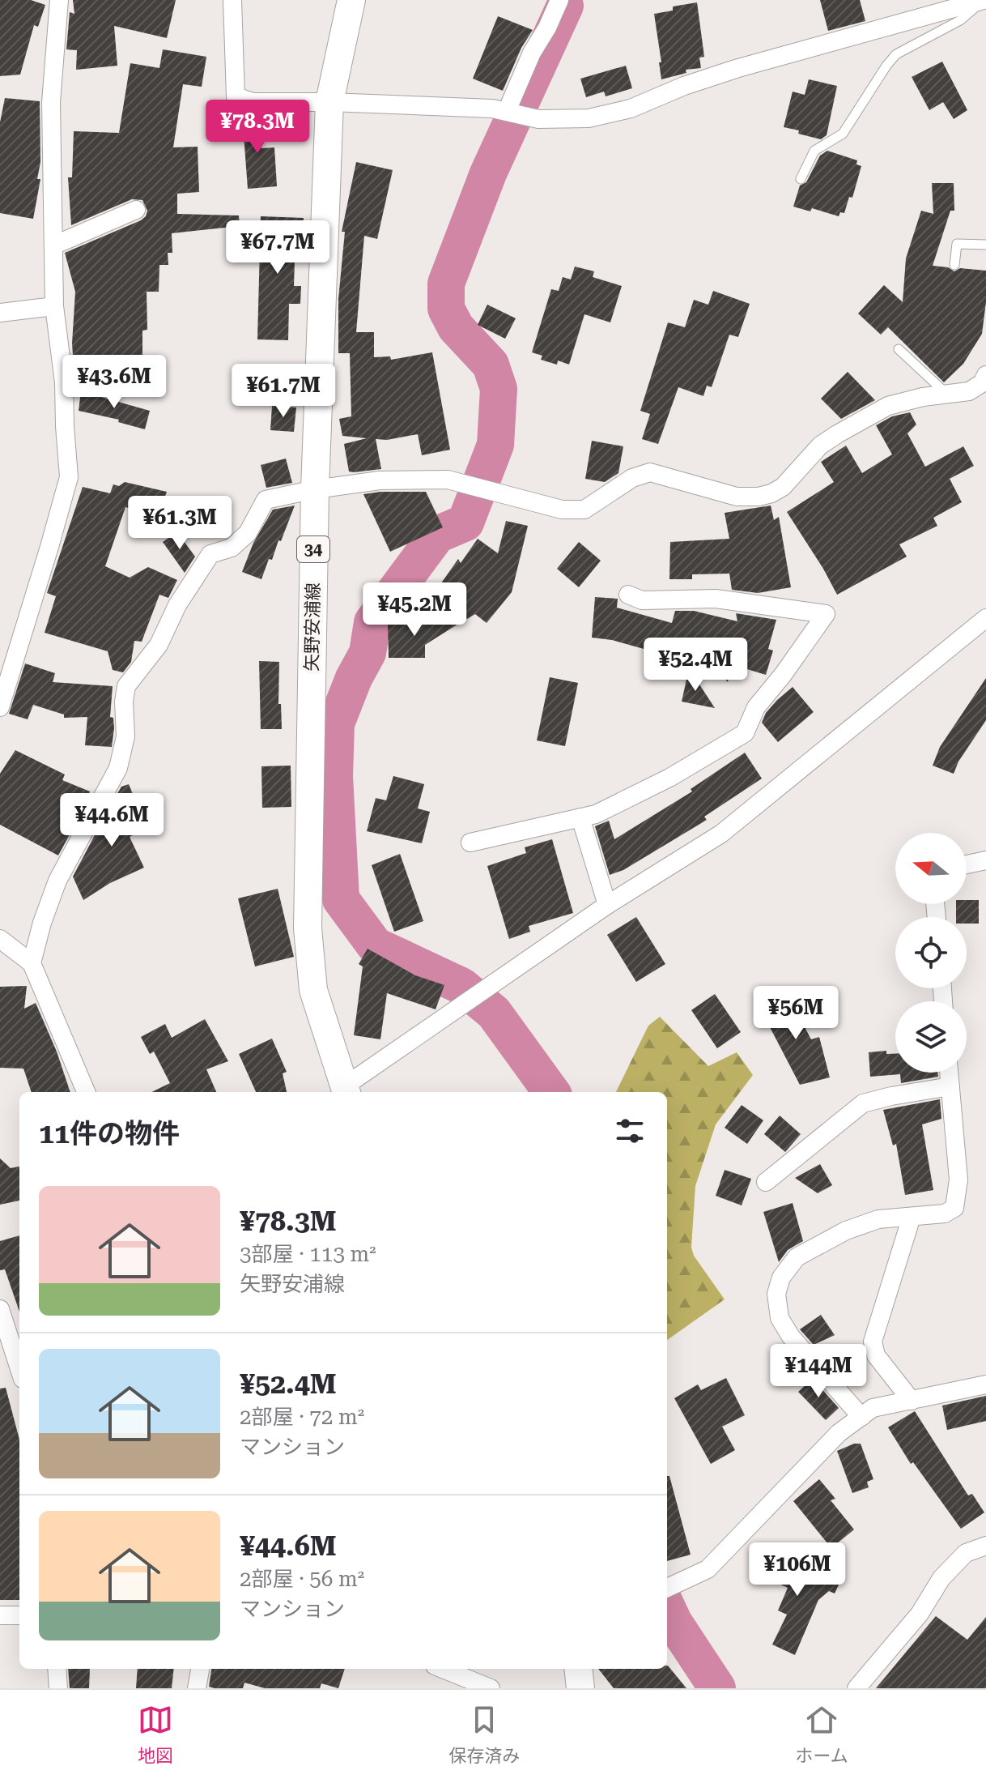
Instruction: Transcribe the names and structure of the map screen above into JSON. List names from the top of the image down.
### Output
{
  "streets": {
    "main road": ["34", "矢野安浦線"]
  },
  "north": "left",
  "page": {
    "price": [
      "¥78.3M",
      "¥67.7M",
      "¥43.6M",
      "¥61.7M",
      "¥61.3M",
      "¥45.2M",
      "¥52.4M",
      "¥44.6M",
      "¥56M",
      "¥144M",
      "¥106M"
    ],
    "heading": "11件の物件",
    "list": [
      {
        "name": "¥78.3M",
        "note": "3部屋 · 113 m² · 矢野安浦線"
      },
      {
        "name": "¥52.4M",
        "note": "2部屋 · 72 m² · マンション"
      },
      {
        "name": "¥44.6M",
        "note": "2部屋 · 56 m² · マンション"
      }
    ],
    "tabs": ["地図", "保存済み", "ホーム"]
  }
}
